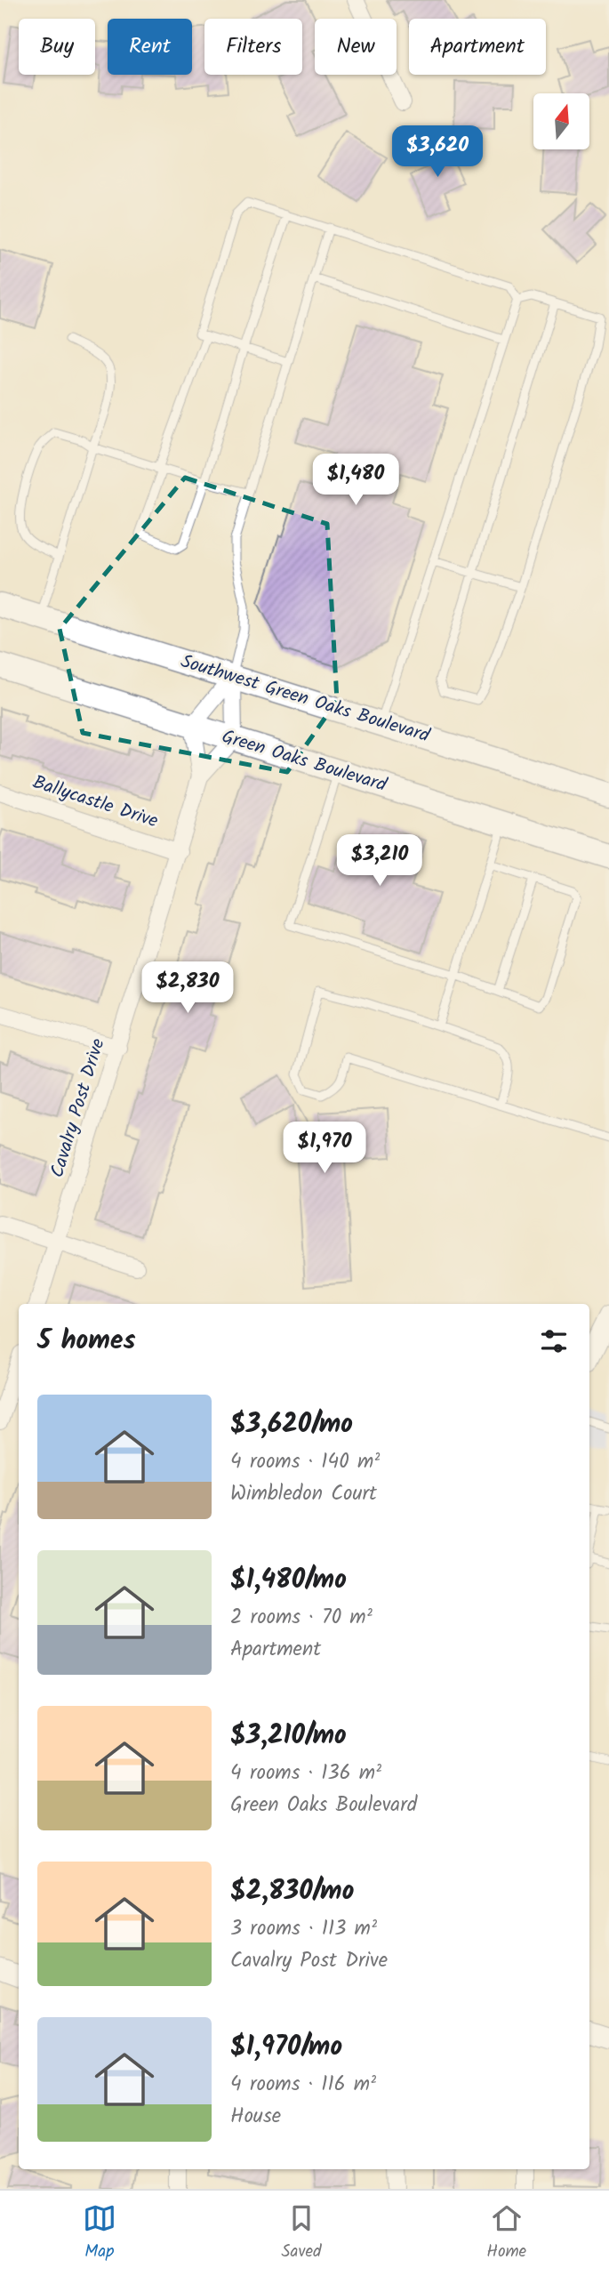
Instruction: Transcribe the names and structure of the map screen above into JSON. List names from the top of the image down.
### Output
{
  "streets": {
    "main road": ["Southwest Green Oaks Boulevard", "Green Oaks Boulevard"],
    "street": ["Ballycastle Drive", "Cavalry Post Drive"]
  },
  "crossings": [
    ["Green Oaks Boulevard", "Cavalry Post Drive"],
    ["Ballycastle Drive", "Cavalry Post Drive"]
  ],
  "north": "top",
  "page": {
    "chip": [
      "Buy",
      "Rent",
      "Filters",
      "New",
      "Apartment"
    ],
    "price": [
      "$3,620",
      "$1,480",
      "$3,210",
      "$2,830",
      "$1,970"
    ],
    "heading": "5 homes",
    "list": [
      {
        "name": "$3,620/mo",
        "note": "4 rooms · 140 m² · Wimbledon Court"
      },
      {
        "name": "$1,480/mo",
        "note": "2 rooms · 70 m² · Apartment"
      },
      {
        "name": "$3,210/mo",
        "note": "4 rooms · 136 m² · Green Oaks Boulevard"
      },
      {
        "name": "$2,830/mo",
        "note": "3 rooms · 113 m² · Cavalry Post Drive"
      },
      {
        "name": "$1,970/mo",
        "note": "4 rooms · 116 m² · House"
      }
    ],
    "tabs": ["Map", "Saved", "Home"]
  }
}
